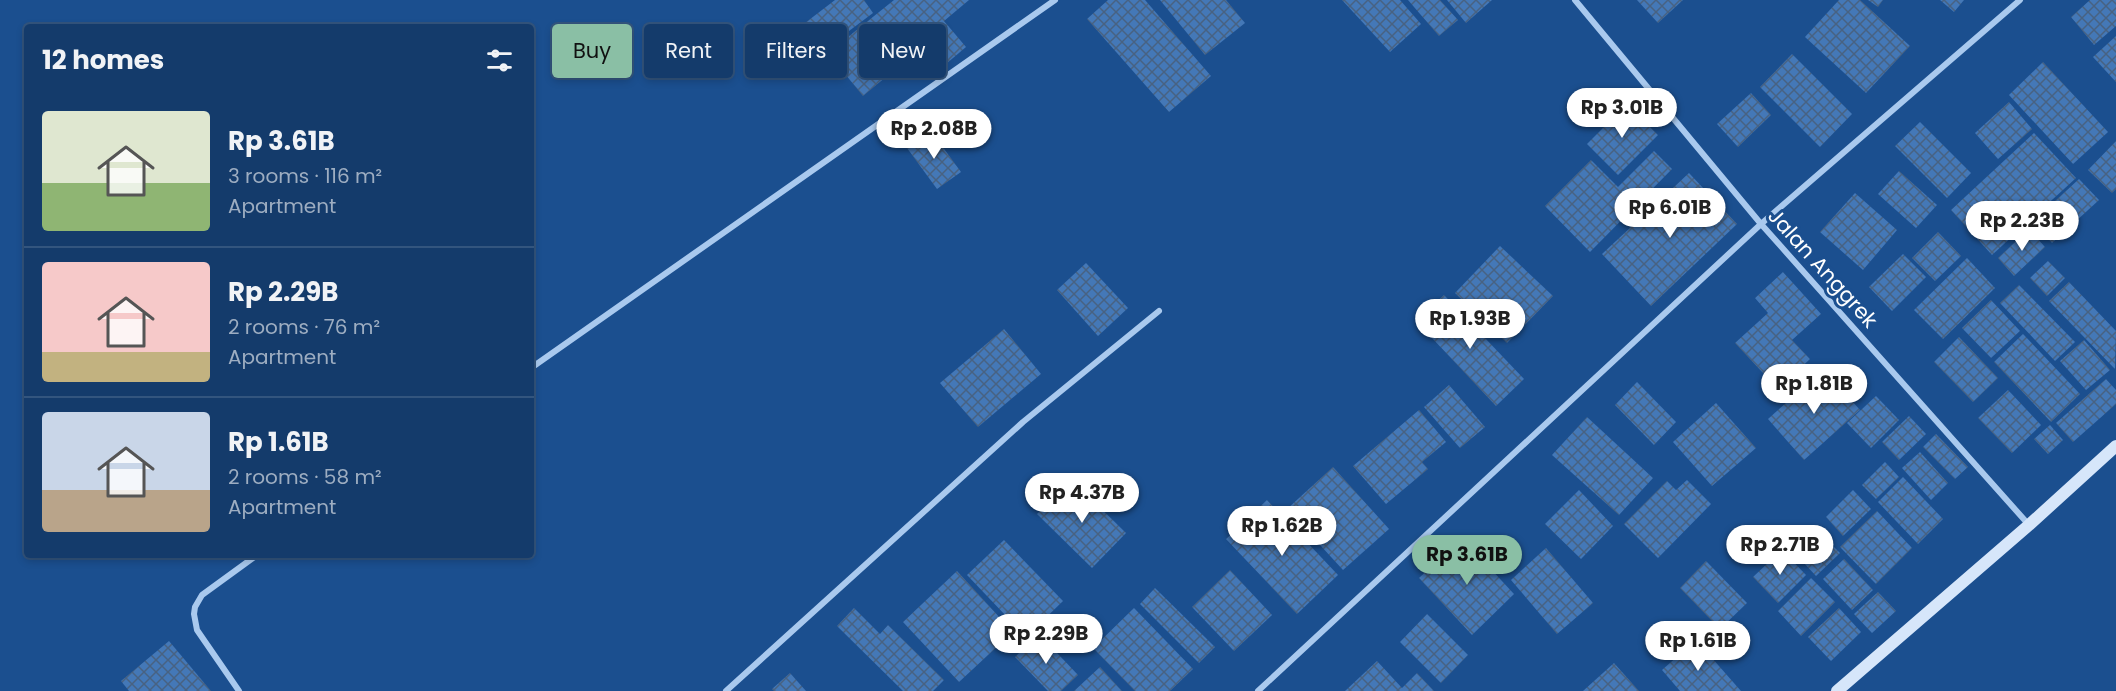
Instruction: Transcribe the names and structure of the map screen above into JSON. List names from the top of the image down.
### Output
{
  "streets": {
    "street": ["Jalan Anggrek"]
  },
  "page": {
    "chip": [
      "Buy",
      "Rent",
      "Filters",
      "New"
    ],
    "heading": "12 homes",
    "price": [
      "Rp 3.01B",
      "Rp 2.08B",
      "Rp 6.01B",
      "Rp 2.23B",
      "Rp 1.93B",
      "Rp 1.81B",
      "Rp 4.37B",
      "Rp 1.62B",
      "Rp 2.71B",
      "Rp 3.61B",
      "Rp 2.29B",
      "Rp 1.61B"
    ],
    "list": [
      {
        "name": "Rp 3.61B",
        "note": "3 rooms · 116 m² · Apartment"
      },
      {
        "name": "Rp 2.29B",
        "note": "2 rooms · 76 m² · Apartment"
      },
      {
        "name": "Rp 1.61B",
        "note": "2 rooms · 58 m² · Apartment"
      }
    ]
  }
}
